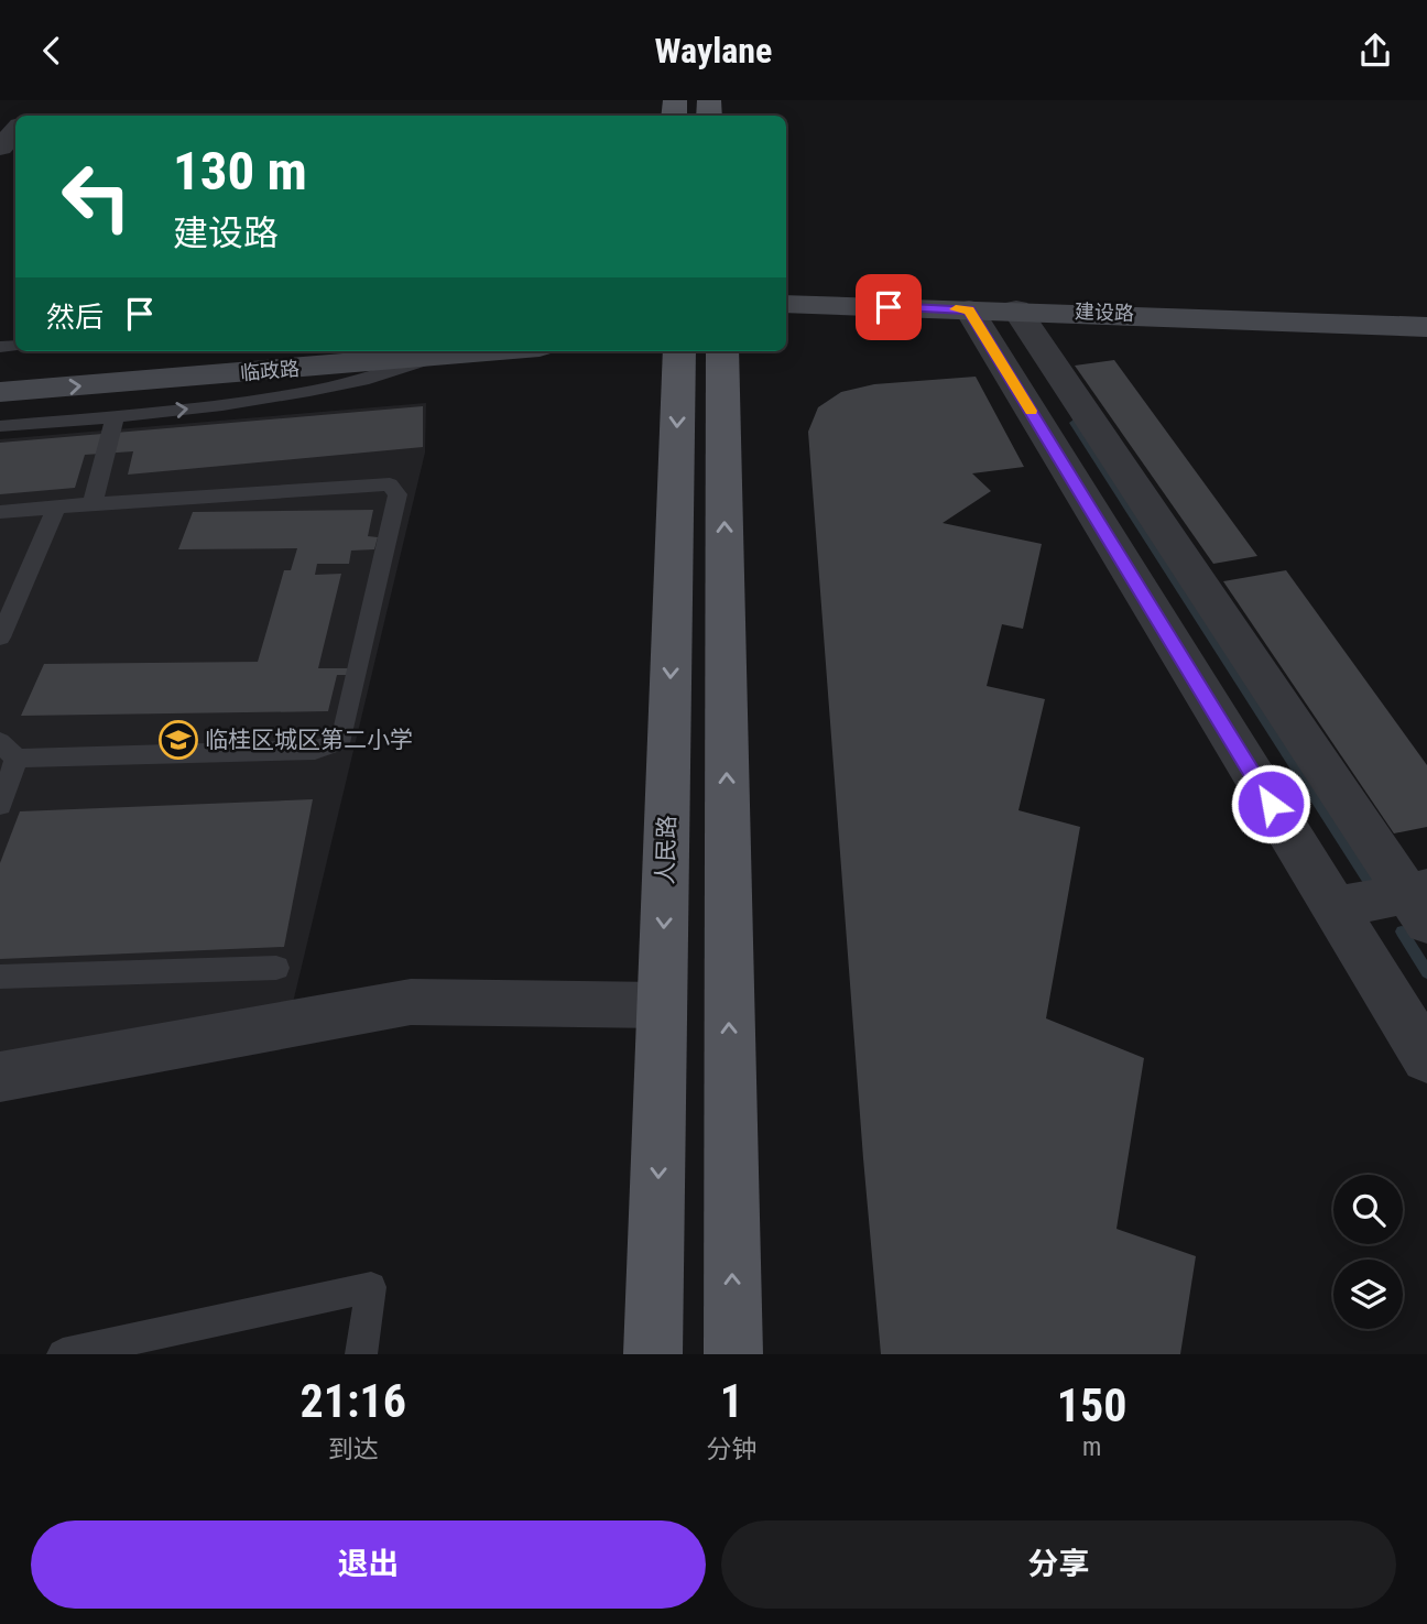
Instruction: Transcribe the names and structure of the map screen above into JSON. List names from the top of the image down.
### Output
{
  "streets": {
    "main road": ["建设路", "临政路", "人民路"]
  },
  "places": {
    "school or university": ["临桂区城区第二小学"]
  },
  "page": {
    "header": "Waylane",
    "turn": ["130 m", "建设路"],
    "then": "然后",
    "eta": [
      "21:16",
      "到达",
      "1",
      "分钟",
      "150",
      "m"
    ],
    "buttons": ["退出", "分享"]
  }
}
